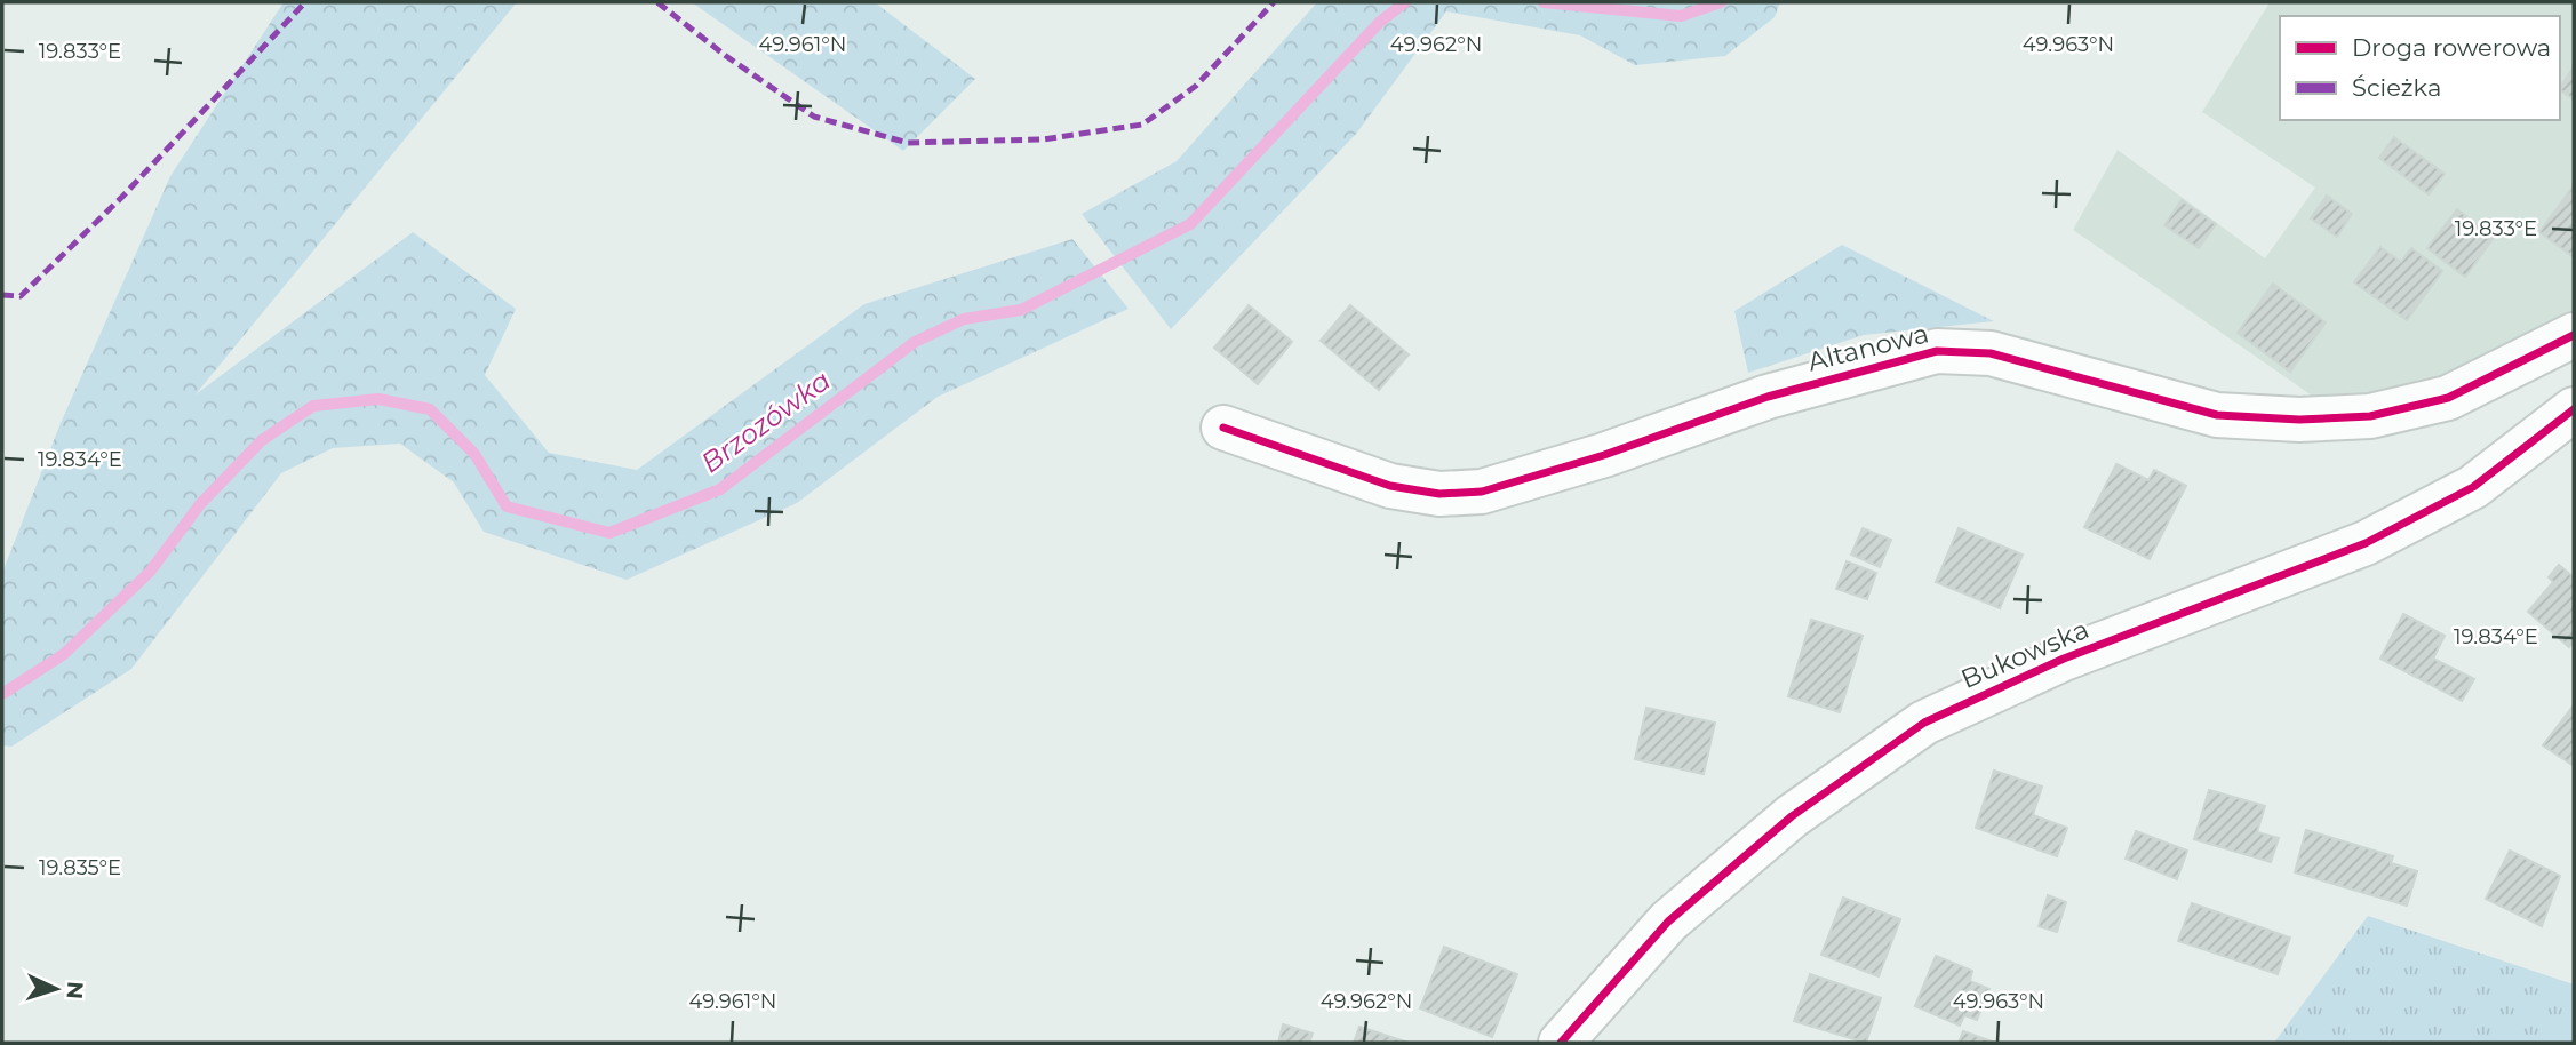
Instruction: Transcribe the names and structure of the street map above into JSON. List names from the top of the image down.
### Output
{
  "streets": {
    "street": ["Altanowa", "Bukowska"]
  },
  "water": ["Brzozówka"],
  "legend": ["Droga rowerowa", "Ścieżka"],
  "north": "right",
  "coordinates": [
    "49.961°N",
    "49.962°N",
    "49.963°N",
    "19.833°E",
    "19.834°E",
    "19.835°E"
  ]
}
